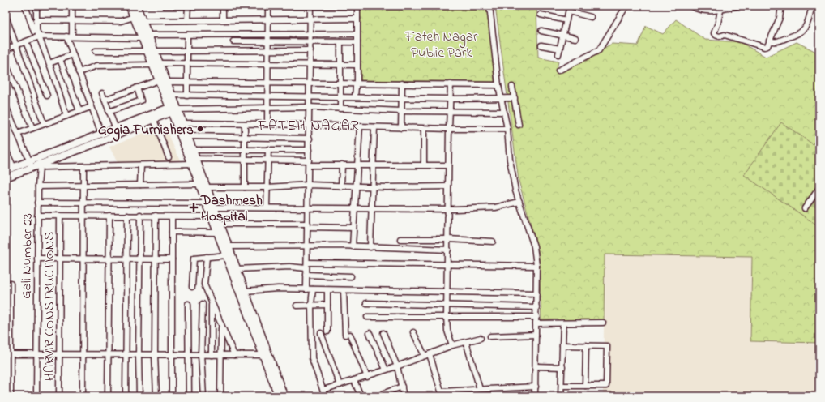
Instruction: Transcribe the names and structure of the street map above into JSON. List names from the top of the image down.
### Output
{
  "streets": {
    "street": ["Gali Number 23", "HARVIR CONSTRUCTIONS"]
  },
  "districts": ["FATEH NAGAR"],
  "parks": ["Fateh Nagar Public Park"],
  "places": {
    "other": ["Gogia Furnishers"],
    "health": ["Dashmesh Hospital"]
  }
}
